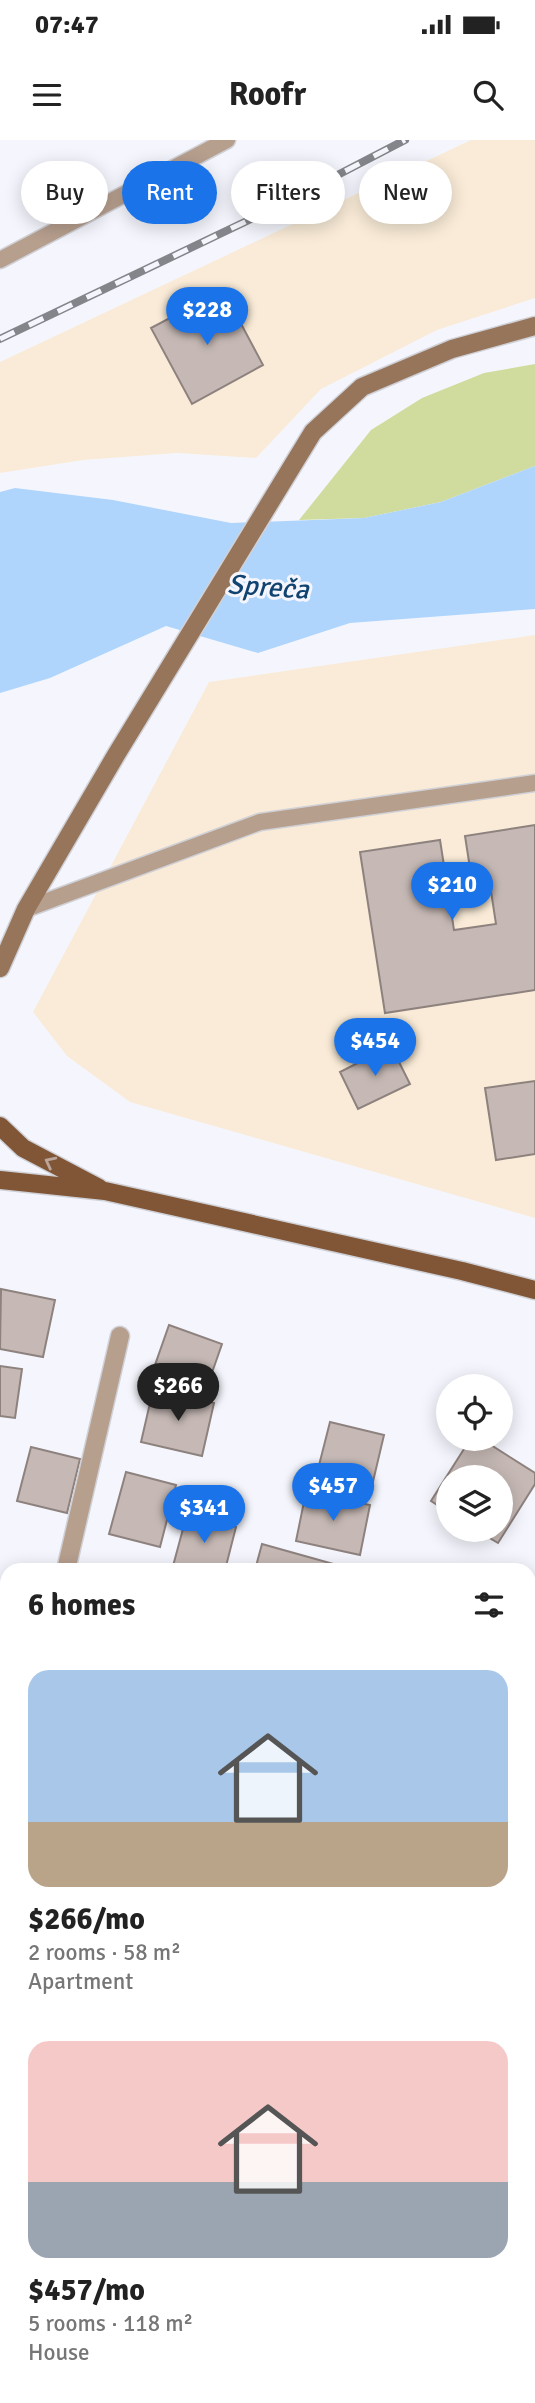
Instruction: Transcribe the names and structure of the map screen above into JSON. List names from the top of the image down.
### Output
{
  "water": ["Spreča"],
  "page": {
    "status": "07:47",
    "header": "Roofr",
    "chip": [
      "Buy",
      "Rent",
      "Filters",
      "New"
    ],
    "price": [
      "$228",
      "$210",
      "$454",
      "$266",
      "$457",
      "$341"
    ],
    "heading": "6 homes",
    "list": [
      {
        "name": "$266/mo",
        "note": "2 rooms · 58 m² · Apartment"
      },
      {
        "name": "$457/mo",
        "note": "5 rooms · 118 m² · House"
      }
    ]
  }
}
